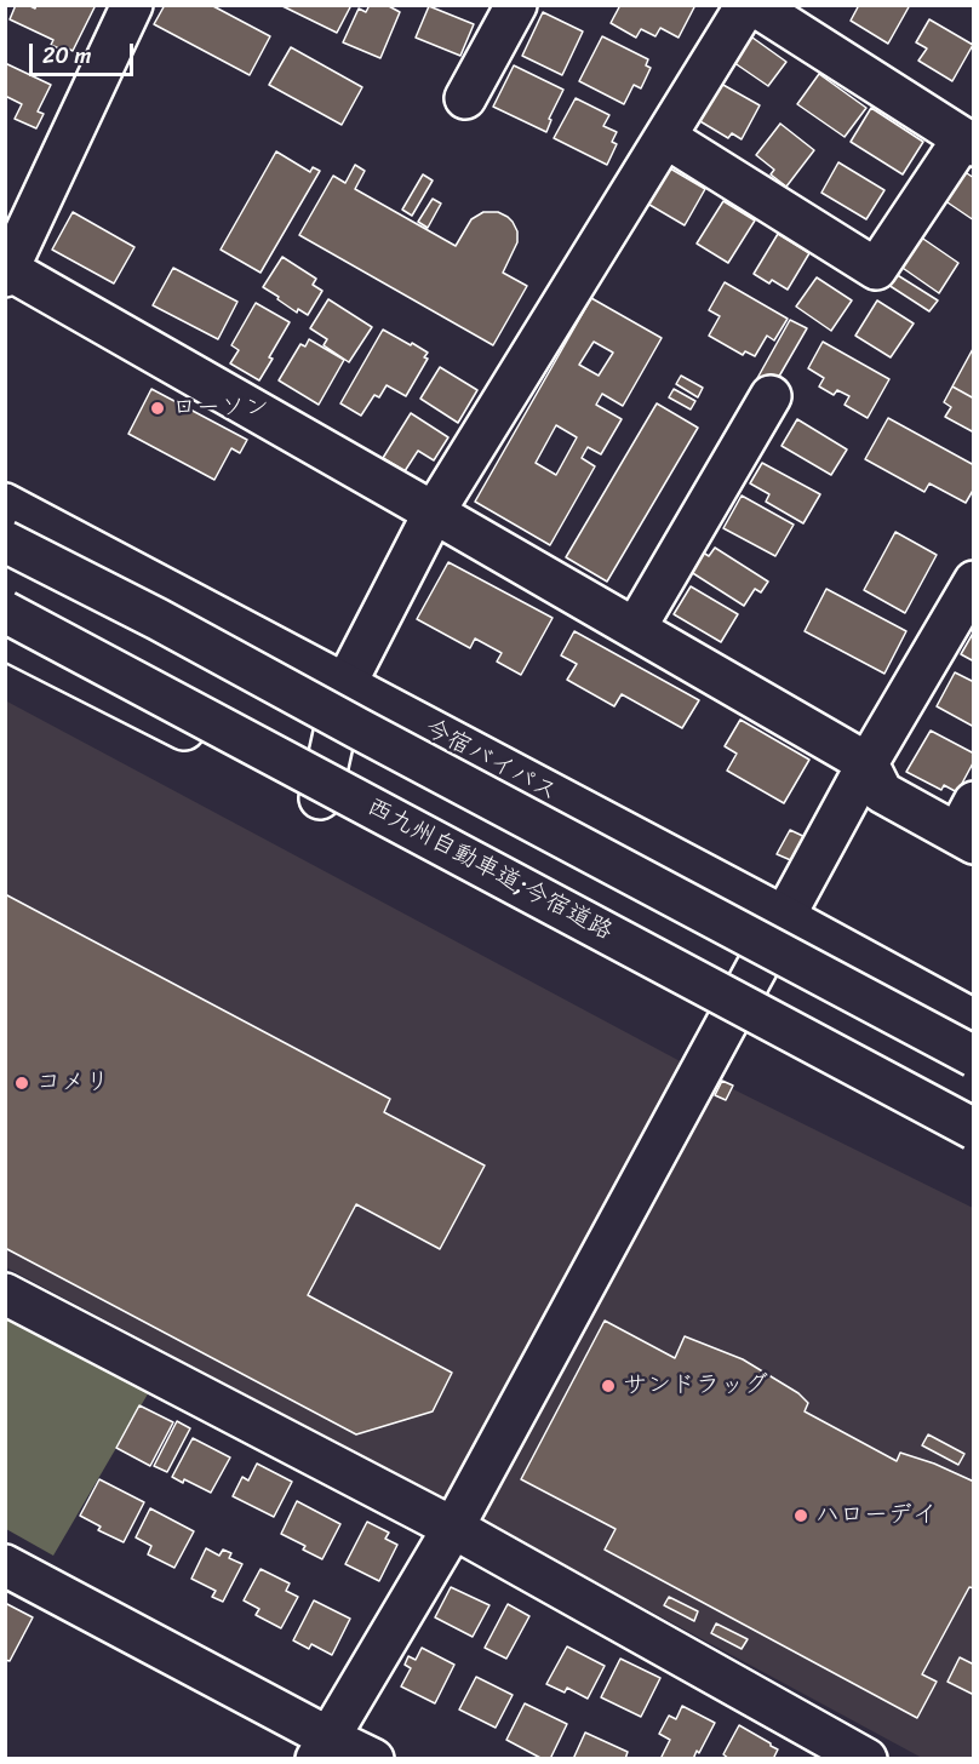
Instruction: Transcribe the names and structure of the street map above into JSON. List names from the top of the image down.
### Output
{
  "streets": {
    "main road": ["今宿バイパス", "西九州自動車道;今宿道路"]
  },
  "places": [
    "ローソン",
    "コメリ",
    "サンドラッグ",
    "ハローデイ"
  ],
  "scale_bar": "20 m"
}
